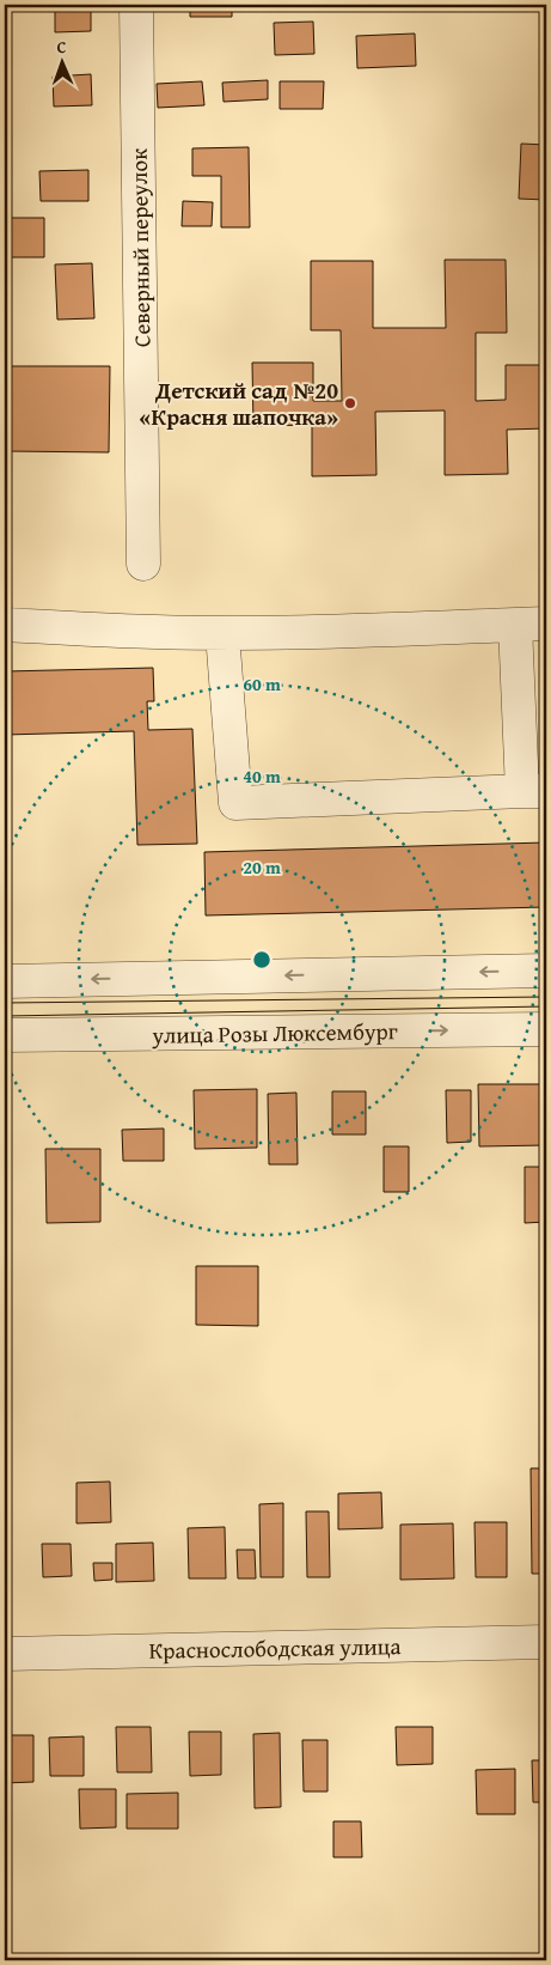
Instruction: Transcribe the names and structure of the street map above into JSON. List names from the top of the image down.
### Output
{
  "streets": {
    "street": ["Северный переулок", "улица Розы Люксембург", "Краснослободская улица"]
  },
  "places": ["Детский сад №20 «Красня шапочка»"],
  "north": "top",
  "rings": ["60 m", "40 m", "20 m"]
}
